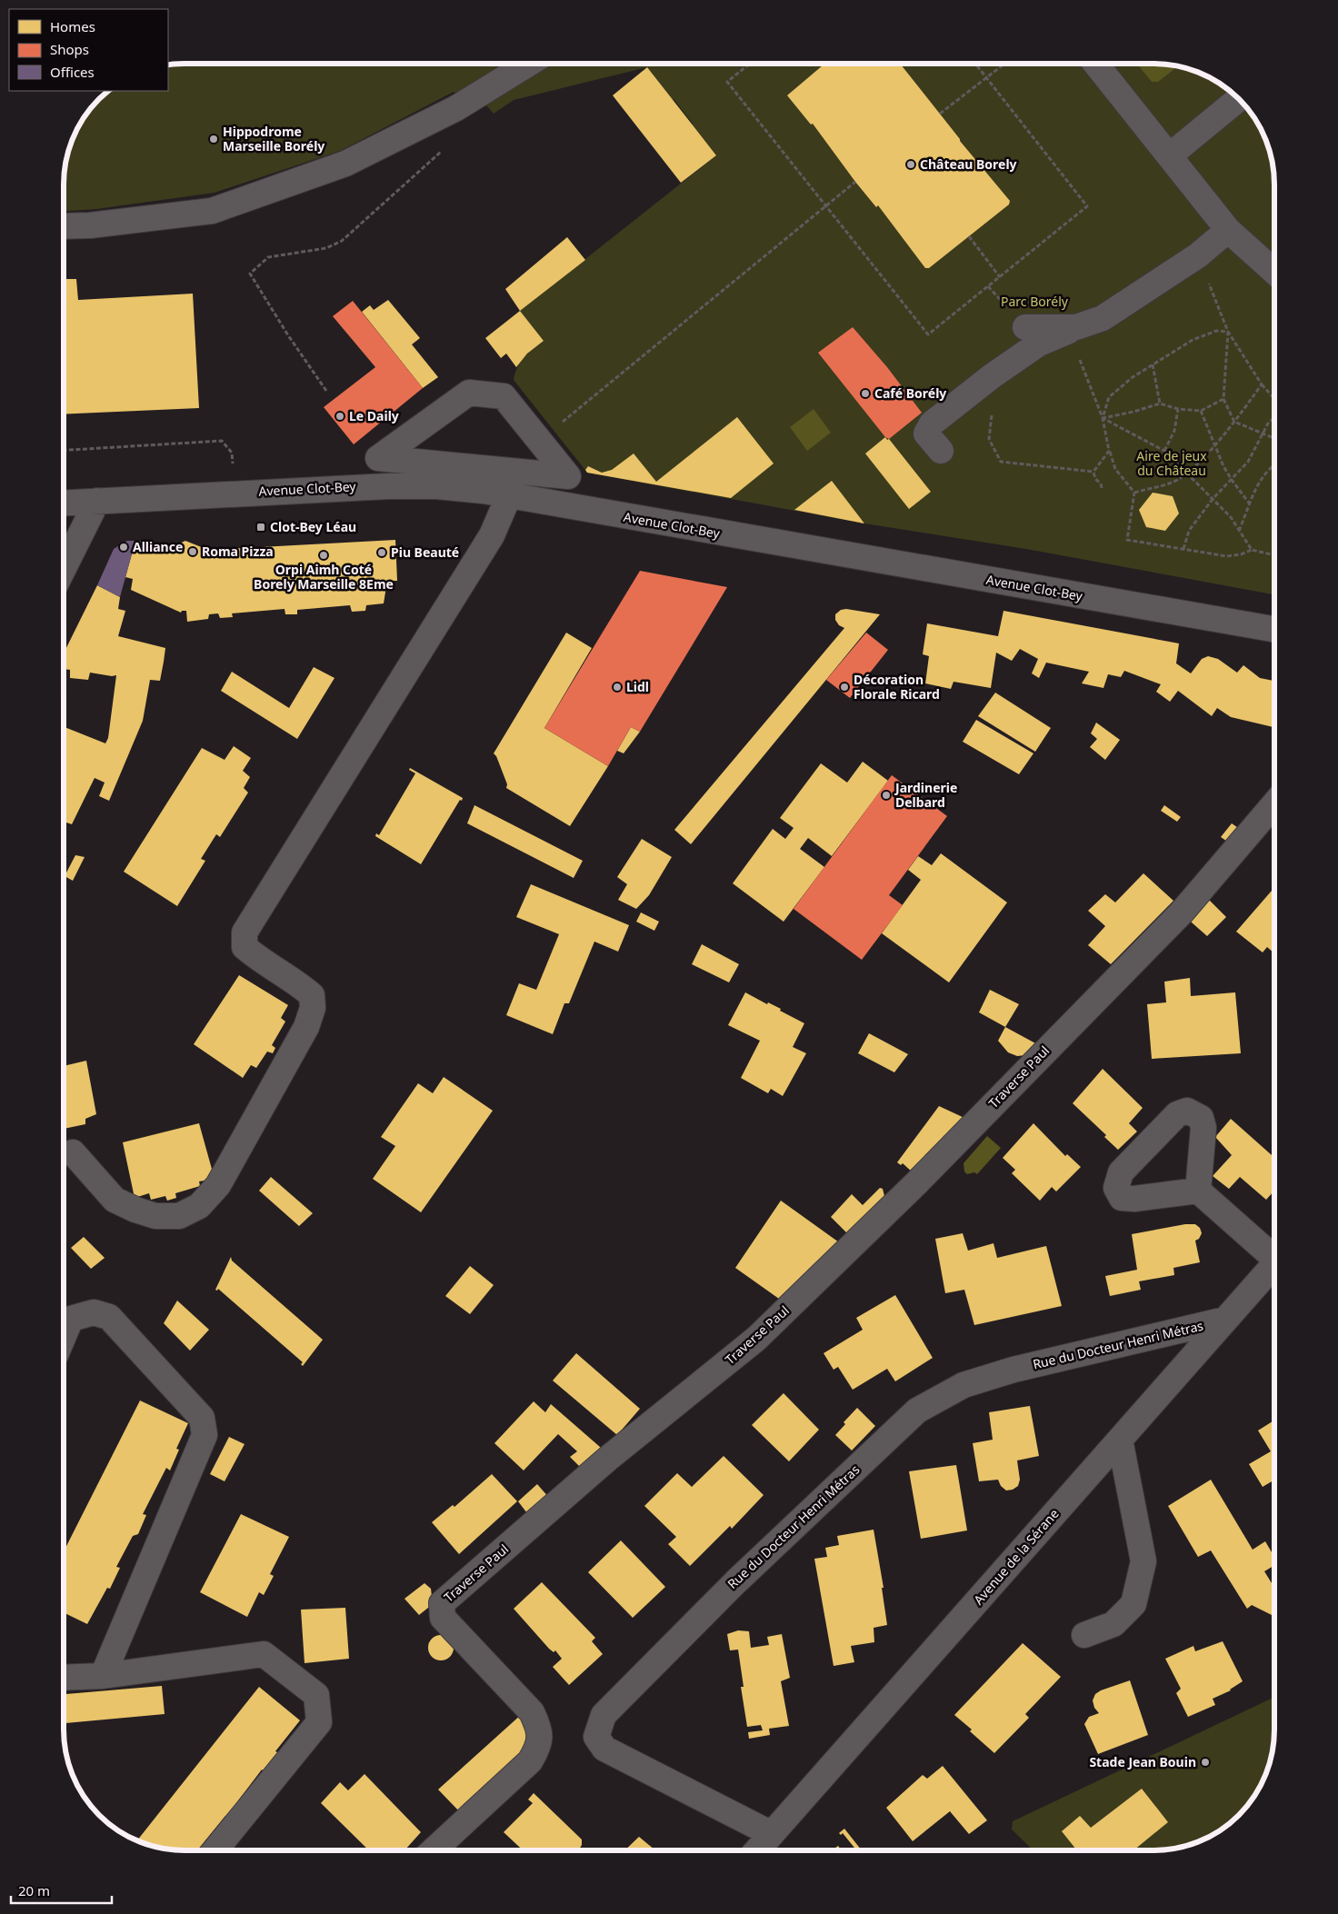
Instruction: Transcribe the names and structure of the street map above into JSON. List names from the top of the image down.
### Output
{
  "streets": {
    "street": [
      "Avenue Clot-Bey",
      "Traverse Paul",
      "Rue du Docteur Henri Métras",
      "Avenue de la Sérane"
    ]
  },
  "crossings": [
    ["Rue du Docteur Henri Métras", "Avenue de la Sérane"]
  ],
  "parks": ["Parc Borély", "Aire de jeux du Château"],
  "places": {
    "other": [
      "Hippodrome Marseille Borély",
      "Château Borely",
      "Café Borély",
      "Le Daily",
      "Alliance",
      "Roma Pizza",
      "Piu Beauté",
      "Orpi Aimh Coté Borely Marseille 8Eme",
      "Lidl",
      "Décoration Florale Ricard",
      "Jardinerie Delbard",
      "Stade Jean Bouin"
    ],
    "transit": ["Clot-Bey Léau"]
  },
  "legend": ["Homes", "Shops", "Offices"],
  "scale_bar": "20 m"
}
